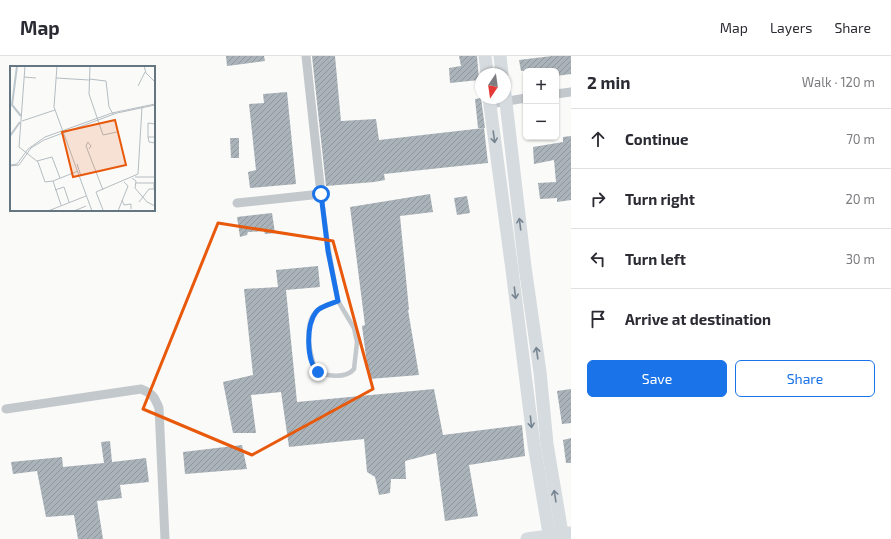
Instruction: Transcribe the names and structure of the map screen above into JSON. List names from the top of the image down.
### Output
{
  "north": "bottom",
  "page": {
    "header": "Map",
    "nav": ["Map", "Layers", "Share"],
    "heading": ["2 min", "Walk · 120 m"],
    "map_buttons": ["+", "−"],
    "list": [
      ["Continue", "70 m"],
      ["Turn right", "20 m"],
      ["Turn left", "30 m"],
      "Arrive at destination"
    ],
    "buttons": ["Save", "Share"]
  }
}
